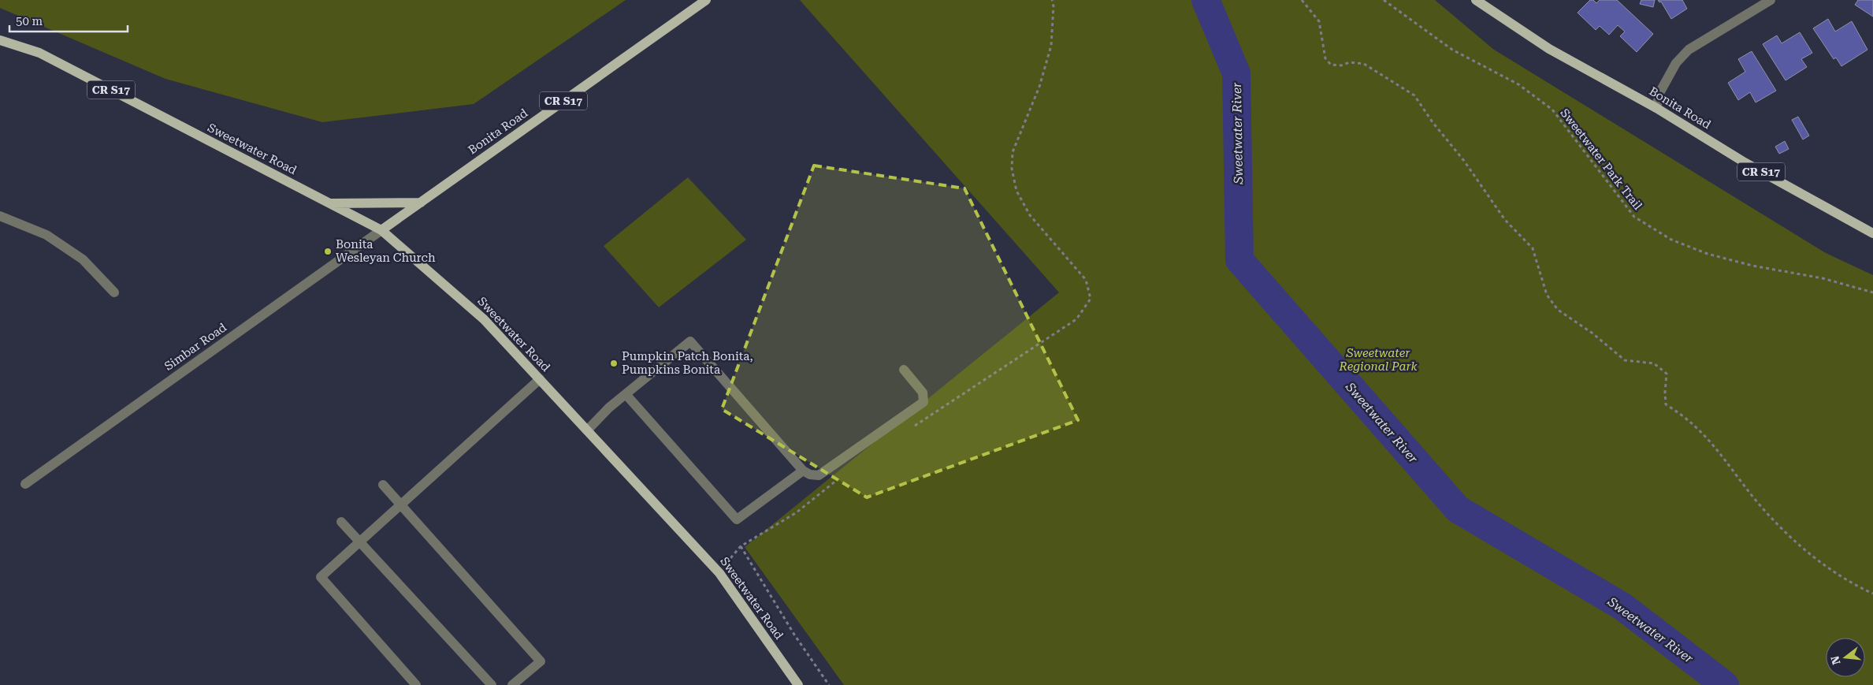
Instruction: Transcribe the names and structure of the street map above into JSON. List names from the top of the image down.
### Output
{
  "streets": {
    "main road": ["CR S17", "Bonita Road", "Sweetwater Road"],
    "street": ["Simbar Road"],
    "path": ["Sweetwater Park Trail"]
  },
  "crossings": [
    ["Bonita Road", "Sweetwater Road"],
    ["Bonita Road", "Simbar Road"],
    ["Sweetwater Road", "Simbar Road"]
  ],
  "water": ["Sweetwater River"],
  "parks": ["Sweetwater Regional Park"],
  "places": ["Bonita Wesleyan Church", "Pumpkin Patch Bonita, Pumpkins Bonita"],
  "scale_bar": "50 m",
  "north": "left"
}
